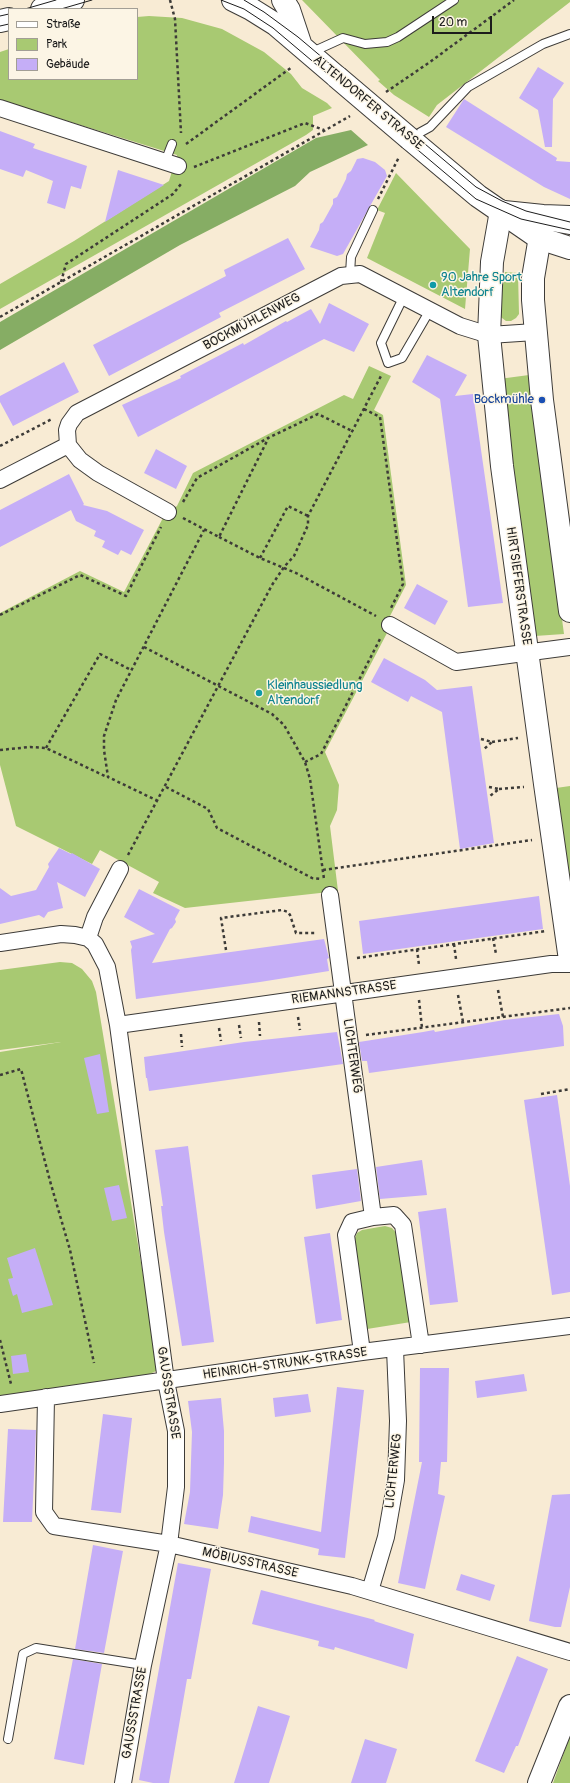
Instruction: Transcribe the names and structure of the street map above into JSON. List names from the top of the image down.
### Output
{
  "streets": {
    "main road": ["ALTENDORFER STRASSE", "HIRTSIEFERSTRASSE"],
    "street": [
      "BOCKMÜHLENWEG",
      "RIEMANNSTRASSE",
      "LICHTERWEG",
      "HEINRICH-STRUNK-STRASSE",
      "GAUSSSTRASSE",
      "MÖBIUSSTRASSE"
    ]
  },
  "crossings": [
    ["ALTENDORFER STRASSE", "HIRTSIEFERSTRASSE"],
    ["RIEMANNSTRASSE", "LICHTERWEG"],
    ["RIEMANNSTRASSE", "GAUSSSTRASSE"],
    ["LICHTERWEG", "HEINRICH-STRUNK-STRASSE"],
    ["LICHTERWEG", "MÖBIUSSTRASSE"],
    ["HEINRICH-STRUNK-STRASSE", "GAUSSSTRASSE"],
    ["HEINRICH-STRUNK-STRASSE", "MÖBIUSSTRASSE"],
    ["GAUSSSTRASSE", "MÖBIUSSTRASSE"]
  ],
  "places": ["90 Jahre Sport Altendorf", "Bockmühle", "Kleinhaussiedlung Altendorf"],
  "legend": ["Straße", "Park", "Gebäude"],
  "scale_bar": "20 m"
}
